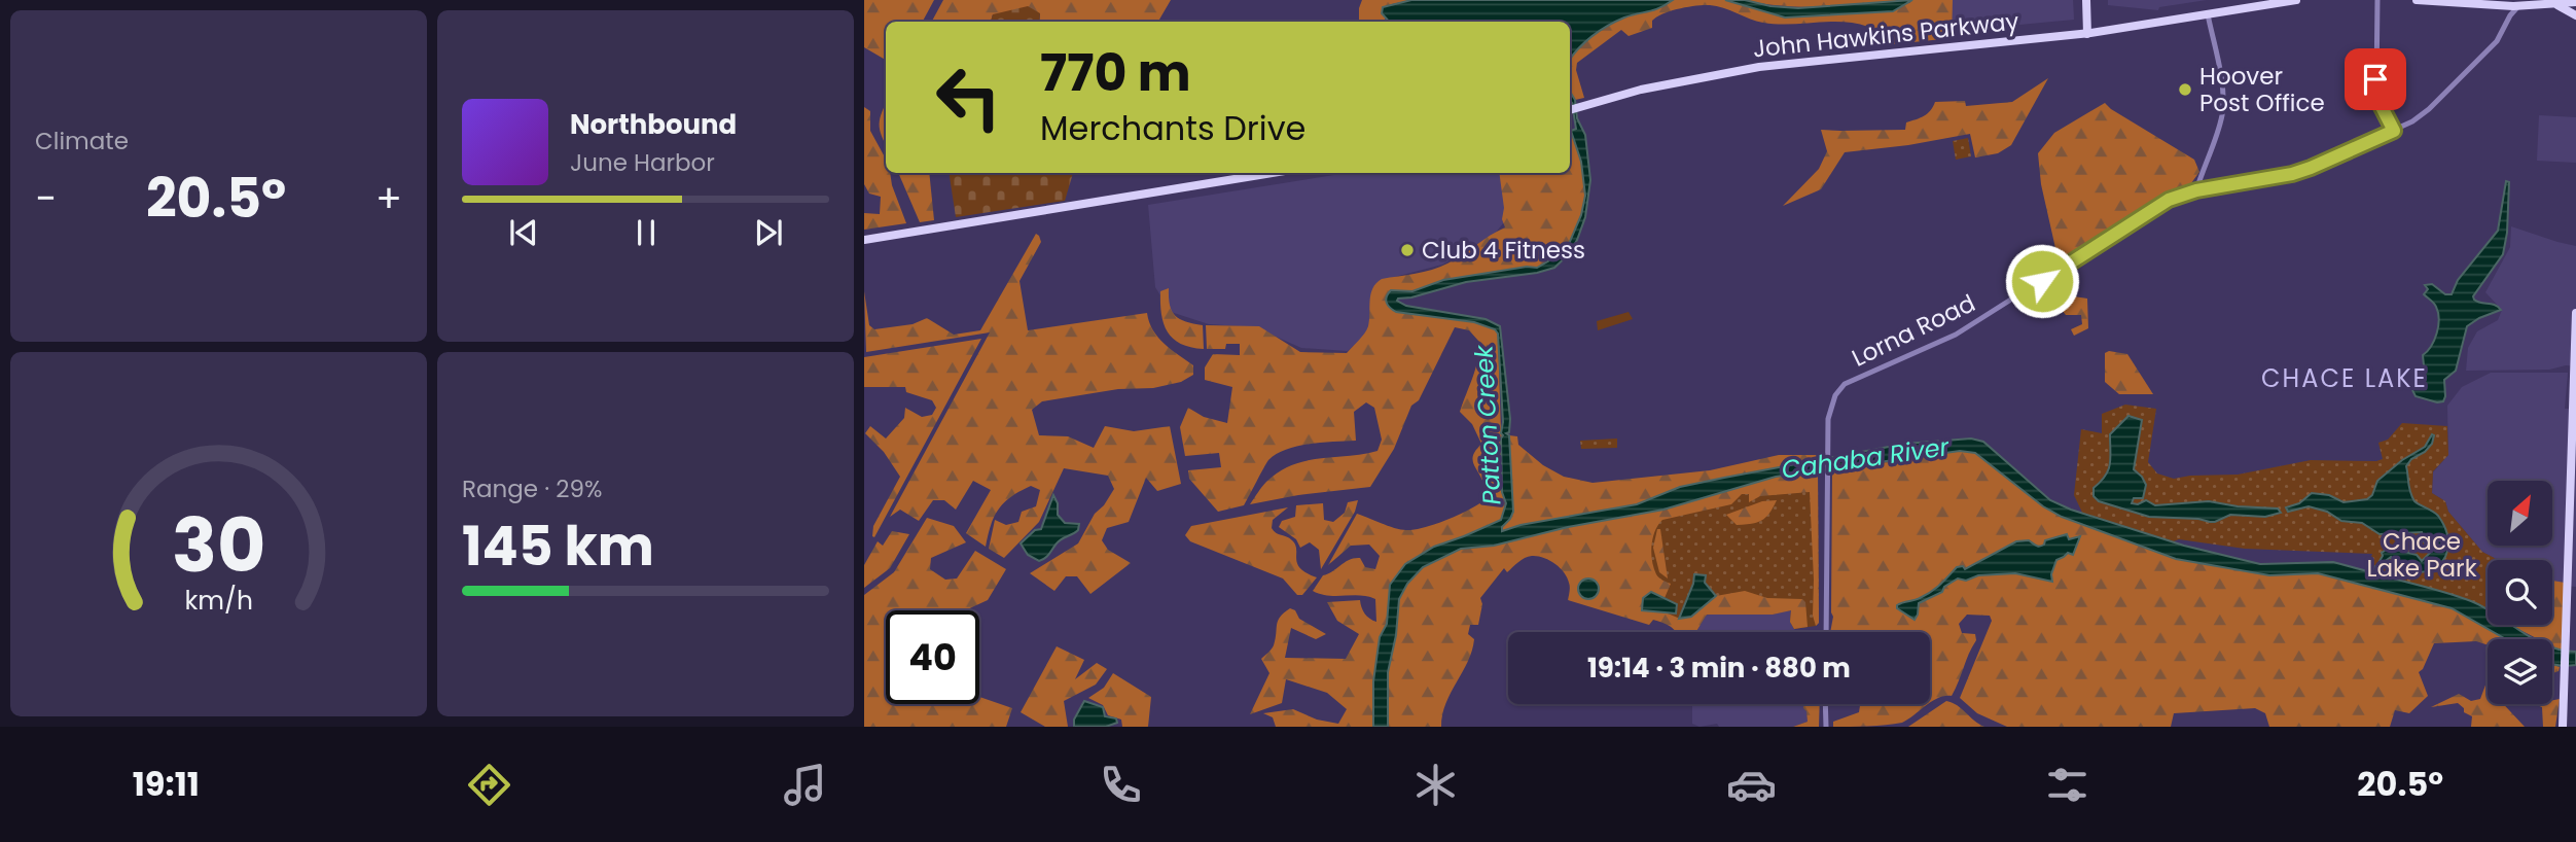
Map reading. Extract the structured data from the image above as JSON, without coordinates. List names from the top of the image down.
{
  "streets": {
    "main road": ["John Hawkins Parkway"],
    "street": ["Lorna Road"]
  },
  "districts": ["CHACE LAKE"],
  "water": ["Patton Creek", "Cahaba River"],
  "parks": ["Chace Lake Park"],
  "places": ["Hoover Post Office", "Club 4 Fitness"],
  "north": "top right",
  "page": {
    "tile": [
      "Climate",
      ["Range · 29%", "145 km"]
    ],
    "turn": ["770 m", "Merchants Drive"],
    "song": ["Northbound", "June Harbor"],
    "heat": ["−", "20.5°", "+"],
    "limit": "40",
    "trip": "19:14 · 3 min · 880 m",
    "tabs": ["19:11", "20.5°"],
    "gauge": ["30", "km/h"]
  }
}
